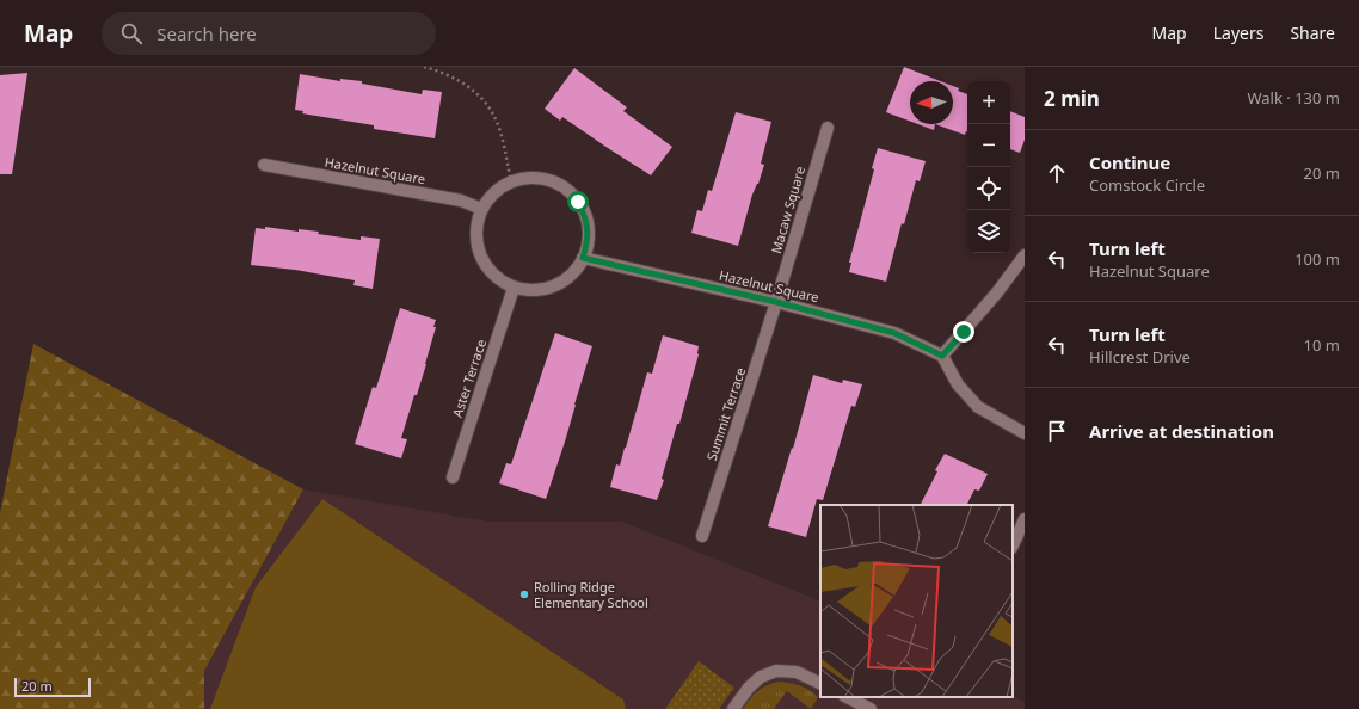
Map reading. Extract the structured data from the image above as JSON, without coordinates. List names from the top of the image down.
{
  "streets": {
    "street": [
      "Hazelnut Square",
      "Macaw Square",
      "Aster Terrace",
      "Summit Terrace"
    ]
  },
  "crossings": [
    ["Hazelnut Square", "Macaw Square"],
    ["Hazelnut Square", "Aster Terrace"],
    ["Hazelnut Square", "Summit Terrace"],
    ["Macaw Square", "Summit Terrace"]
  ],
  "places": ["Rolling Ridge Elementary School"],
  "scale_bar": "20 m",
  "north": "left",
  "page": {
    "header": "Map",
    "search": "Search here",
    "nav": ["Map", "Layers", "Share"],
    "heading": ["2 min", "Walk · 130 m"],
    "map_buttons": ["+", "−"],
    "list": [
      ["Continue", "Comstock Circle", "20 m"],
      ["Turn left", "Hazelnut Square", "100 m"],
      ["Turn left", "Hillcrest Drive", "10 m"],
      "Arrive at destination"
    ],
    "scale": "20 m"
  }
}
